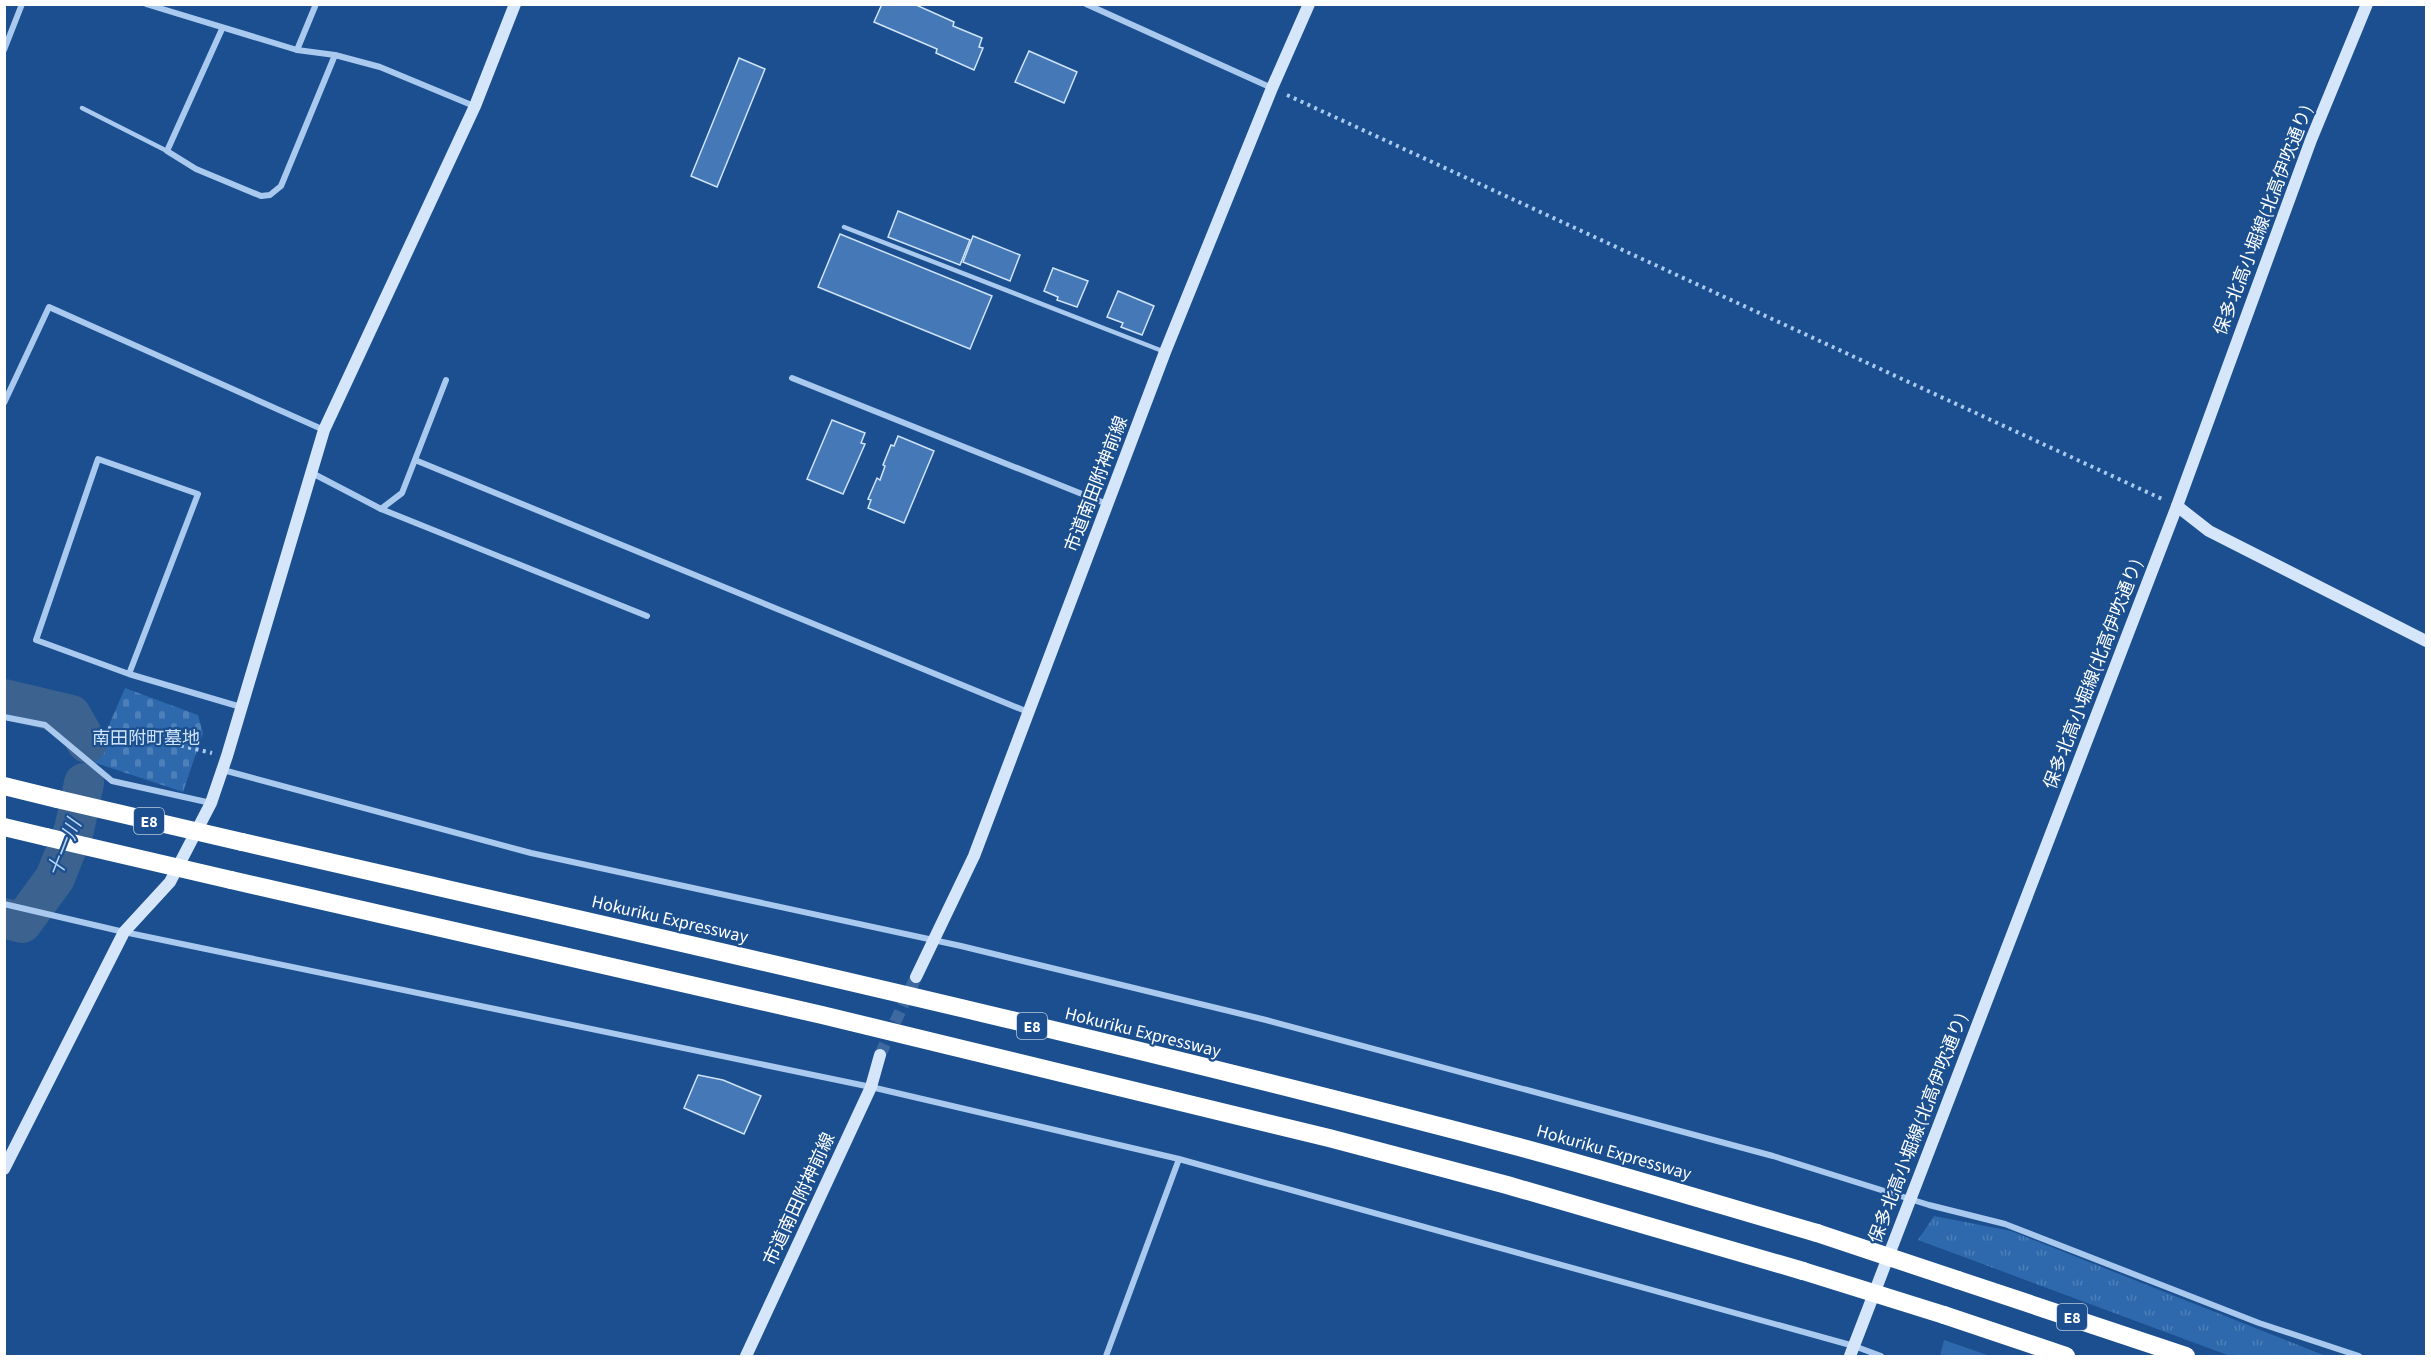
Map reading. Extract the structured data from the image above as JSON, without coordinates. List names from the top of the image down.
{
  "streets": {
    "highway": ["E8", "Hokuriku Expressway"],
    "street": ["保多北高小堀線(北高伊吹通り)", "市道南田附神前線"]
  },
  "water": ["十一川"],
  "parks": ["南田附町墓地"]
}
